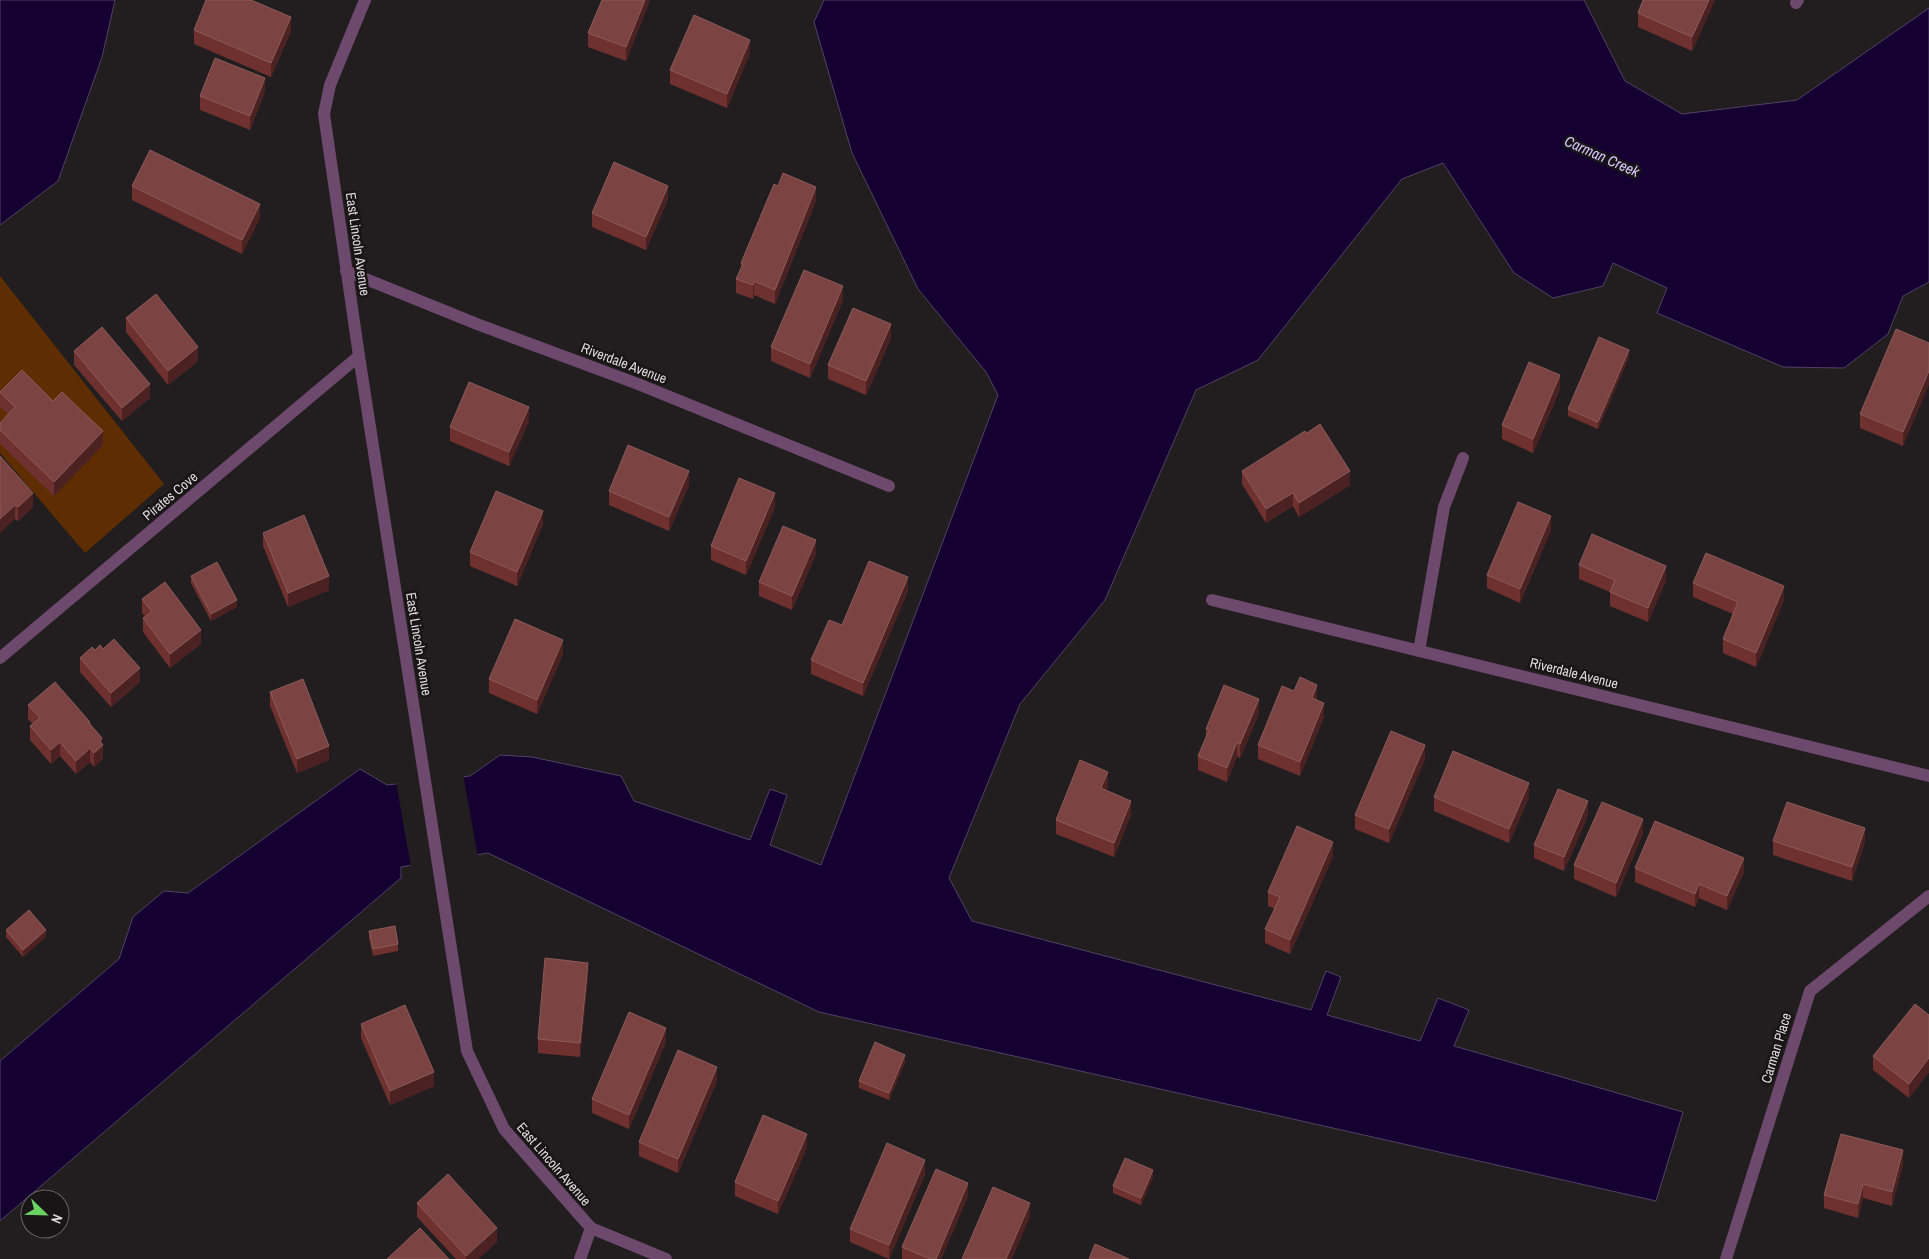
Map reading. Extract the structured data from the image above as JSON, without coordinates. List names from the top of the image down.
{
  "streets": {
    "street": [
      "East Lincoln Avenue",
      "Riverdale Avenue",
      "Pirates Cove",
      "Carman Place"
    ]
  },
  "crossings": [
    ["East Lincoln Avenue", "Riverdale Avenue"],
    ["East Lincoln Avenue", "Pirates Cove"]
  ],
  "water": ["Carman Creek"],
  "north": "bottom right"
}
